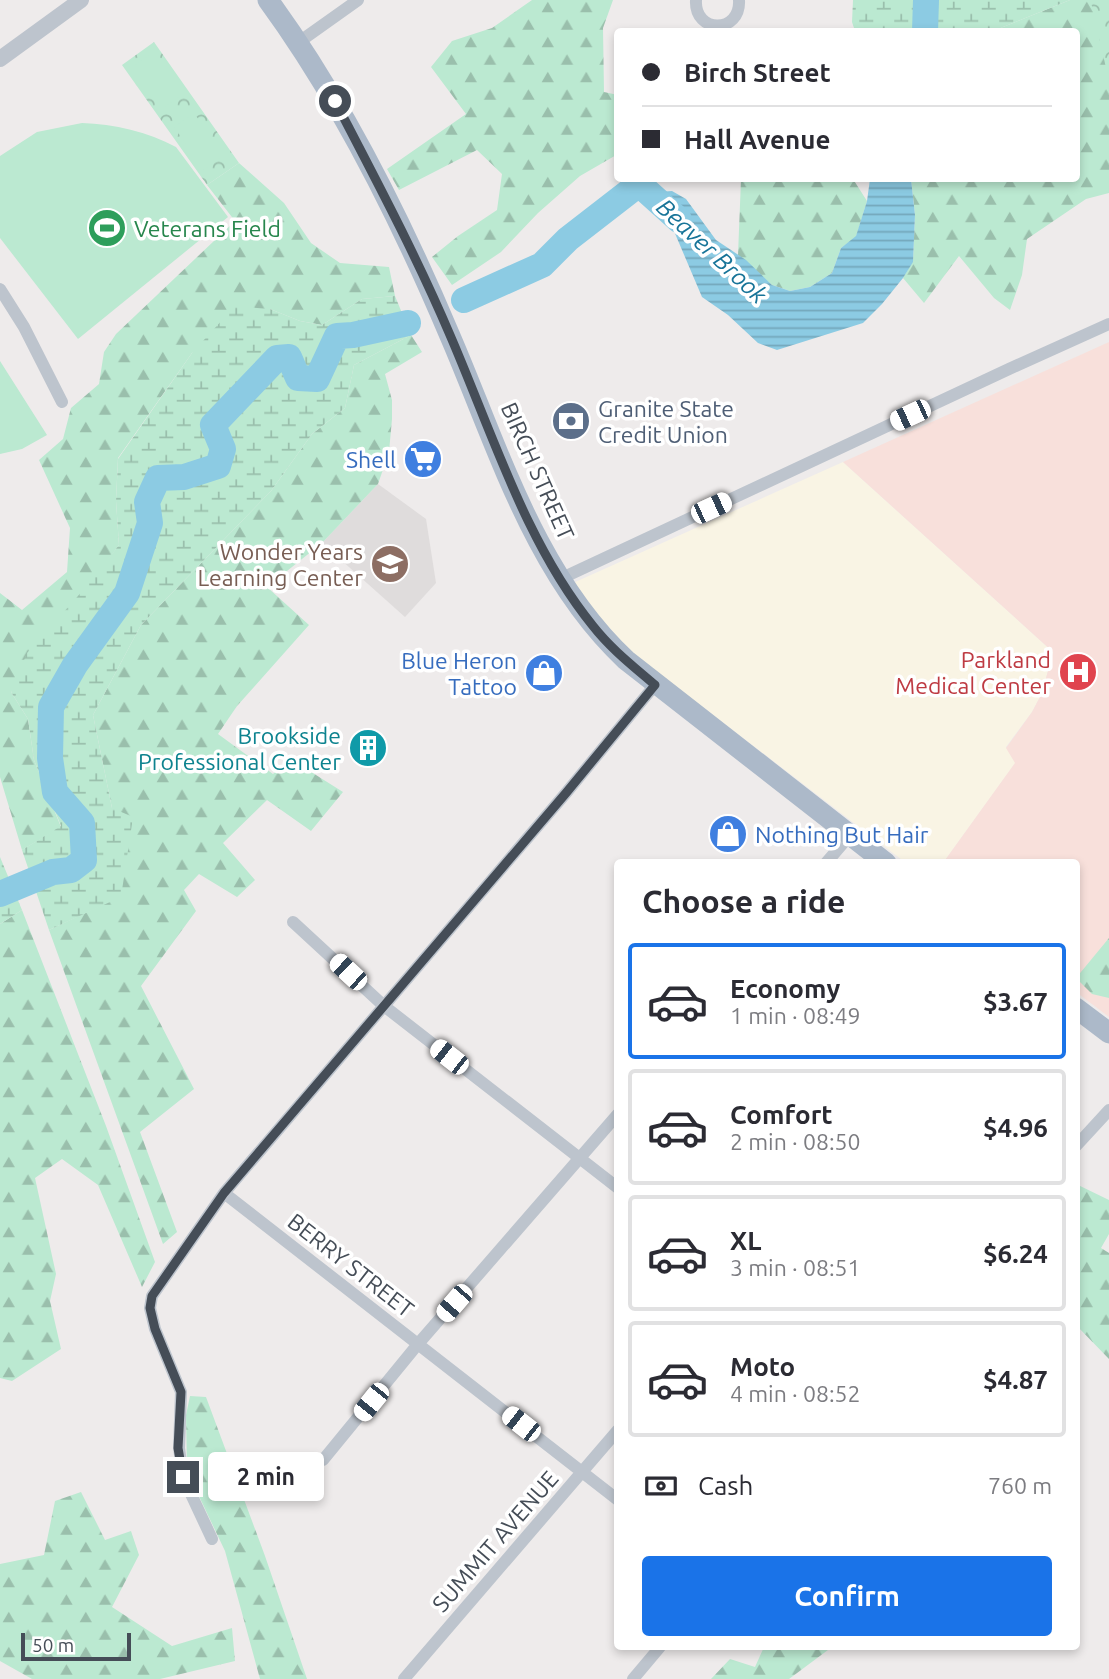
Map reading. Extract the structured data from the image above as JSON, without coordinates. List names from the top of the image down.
{
  "streets": {
    "main road": ["BIRCH STREET"],
    "street": ["BERRY STREET", "SUMMIT AVENUE"]
  },
  "crossings": [
    ["BERRY STREET", "SUMMIT AVENUE"]
  ],
  "water": ["Beaver Brook"],
  "places": {
    "sports": ["Veterans Field"],
    "bank": ["Granite State Credit Union"],
    "supermarket": ["Shell"],
    "school or university": ["Wonder Years Learning Center"],
    "hospital": ["Parkland Medical Center"],
    "shop": ["Blue Heron Tattoo", "Nothing But Hair"],
    "building": ["Brookside Professional Center"]
  },
  "scale_bar": "50 m",
  "page": {
    "banner": ["Birch Street", "Hall Avenue"],
    "heading": "Choose a ride",
    "list": [
      {
        "name": "Economy",
        "note": "1 min · 08:49",
        "value": "$3.67"
      },
      {
        "name": "Comfort",
        "note": "2 min · 08:50",
        "value": "$4.96"
      },
      {
        "name": "XL",
        "note": "3 min · 08:51",
        "value": "$6.24"
      },
      {
        "name": "Moto",
        "note": "4 min · 08:52",
        "value": "$4.87"
      }
    ],
    "pay": ["Cash", "760 m"],
    "bubble": "2 min",
    "buttons": "Confirm",
    "scale": "50 m"
  }
}
